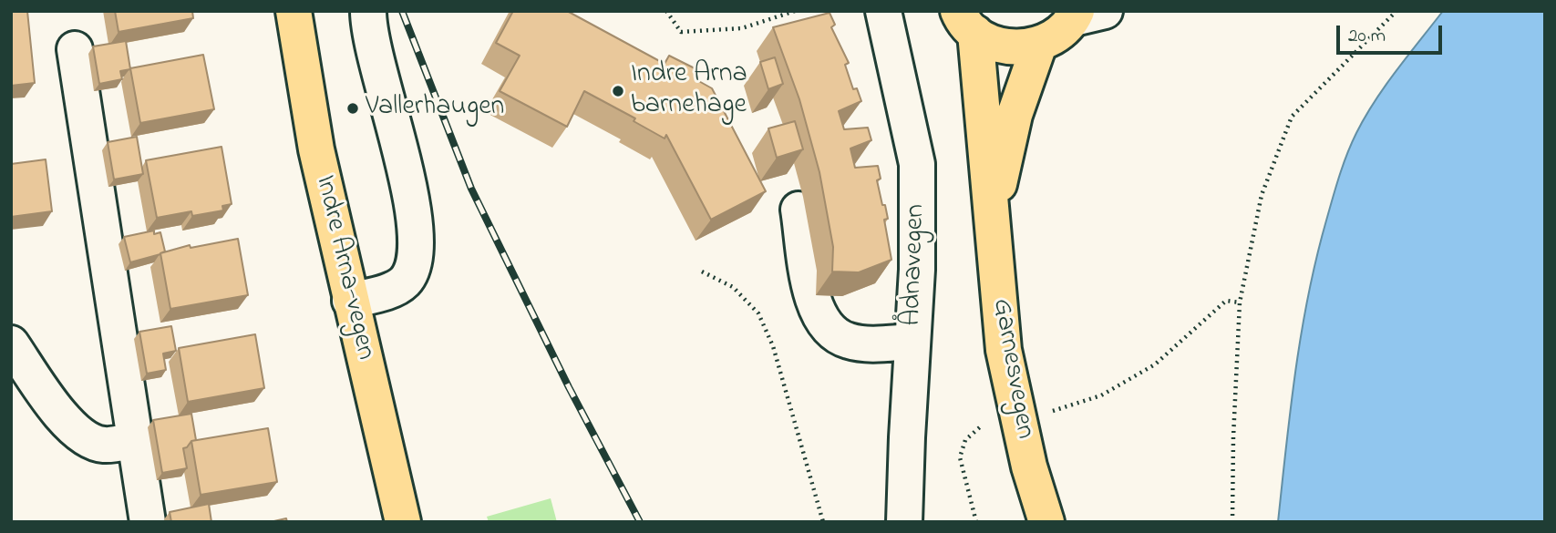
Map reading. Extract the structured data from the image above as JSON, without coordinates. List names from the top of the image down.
{
  "streets": {
    "main road": ["Indre Arna-vegen", "Garnesvegen"],
    "street": ["Ådnavegen"]
  },
  "places": ["Indre Arna barnehage", "Vallerhaugen"],
  "scale_bar": "20 m"
}
